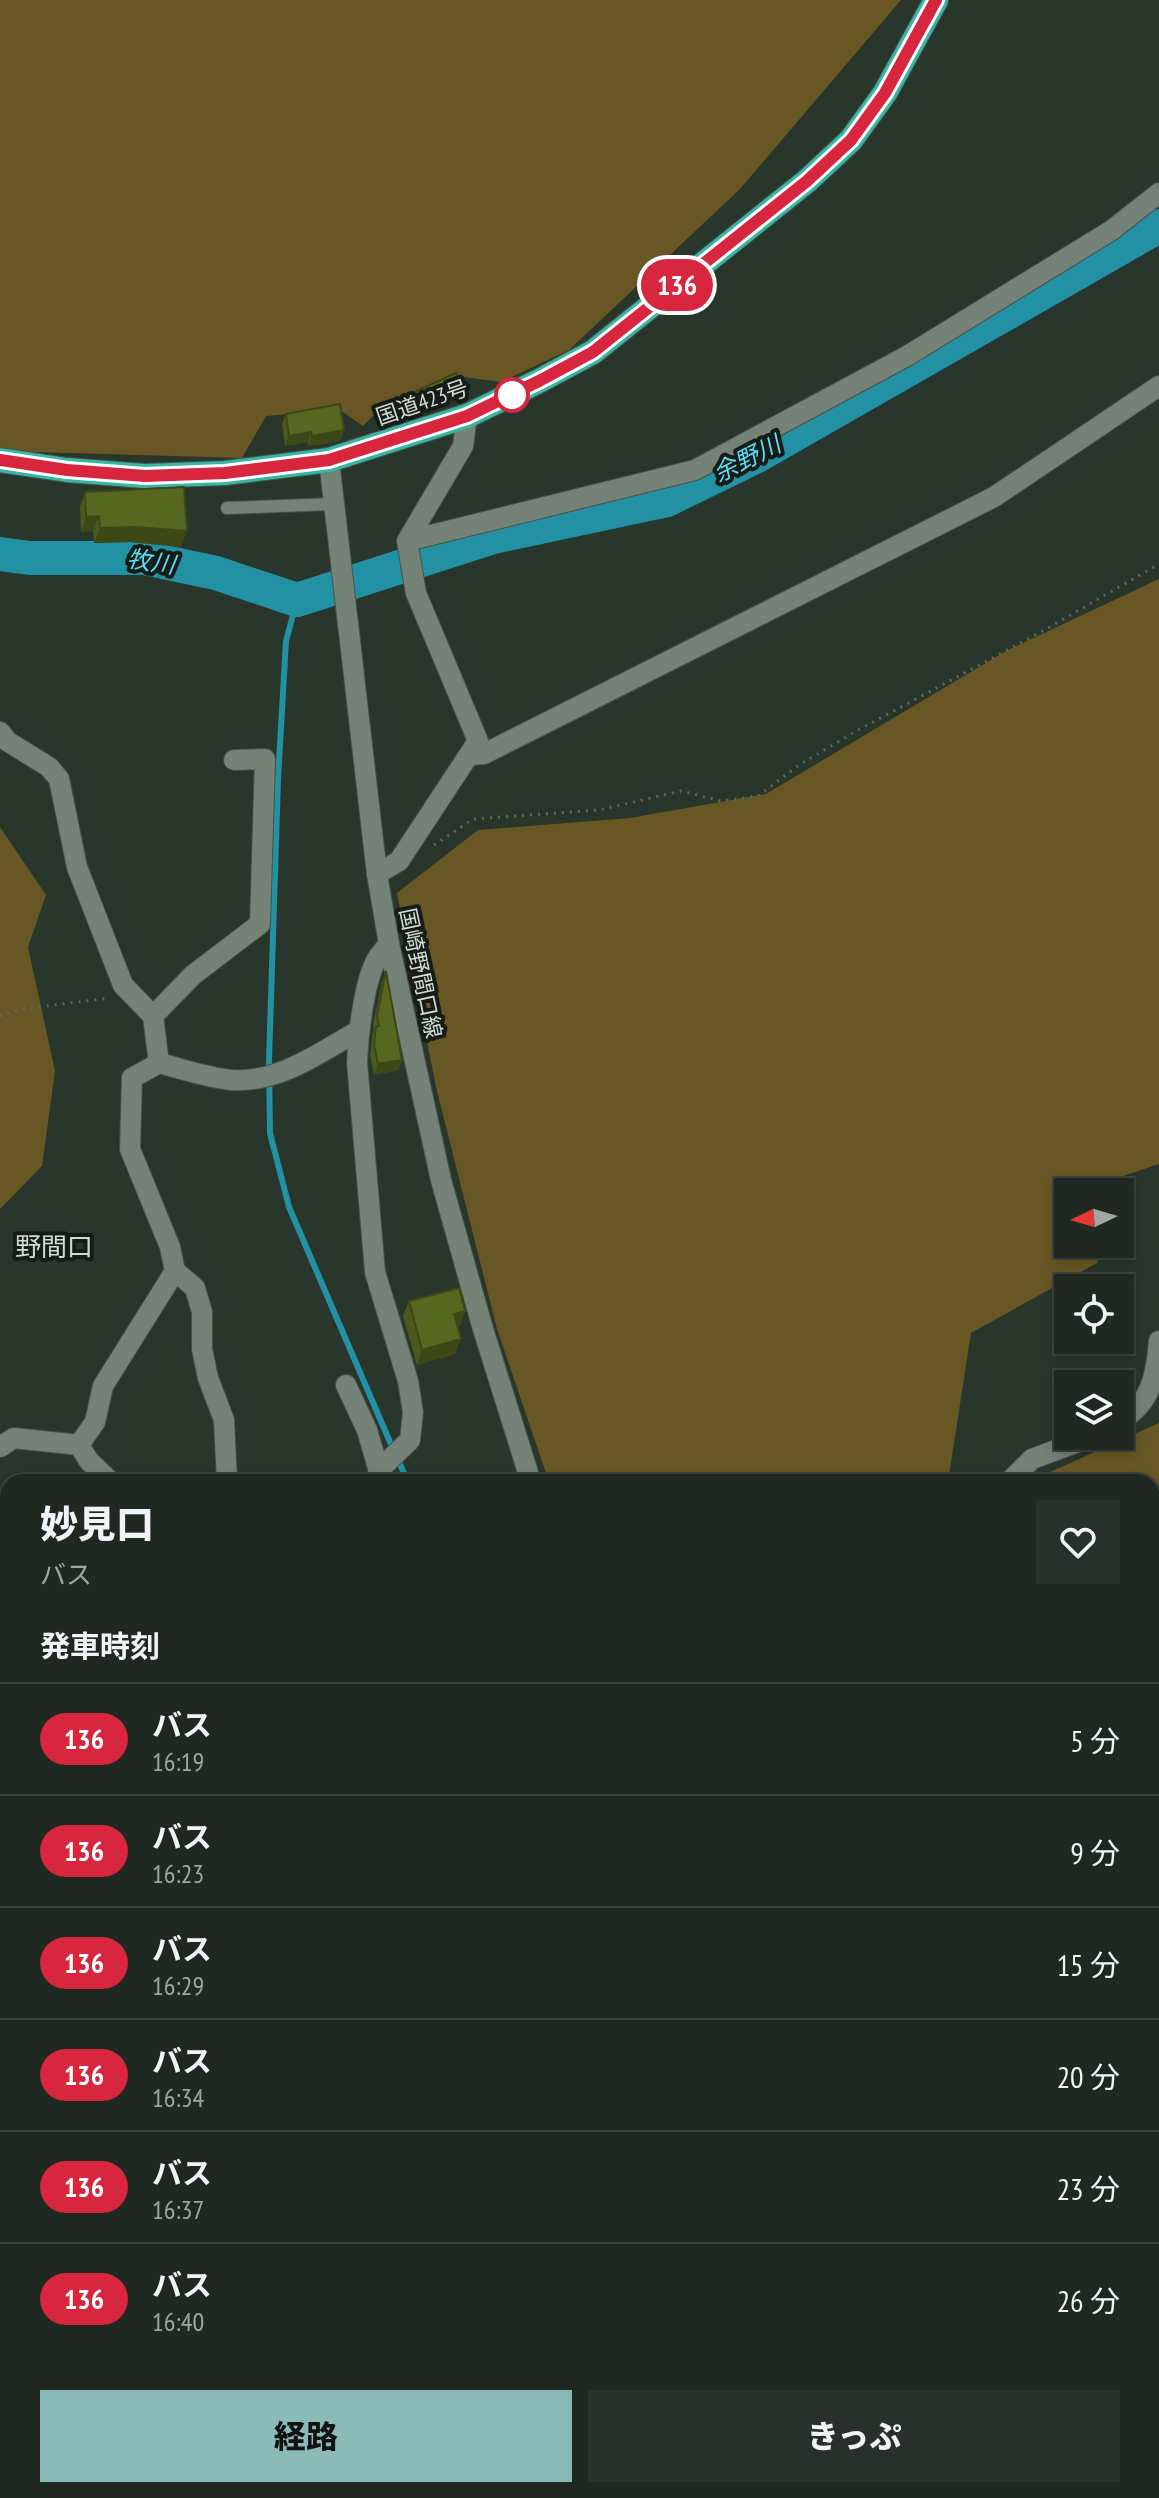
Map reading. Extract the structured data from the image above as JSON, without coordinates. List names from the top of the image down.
{
  "streets": {
    "highway": ["国道423号"],
    "street": ["国崎野間口線"]
  },
  "crossings": [
    ["国道423号", "国崎野間口線"]
  ],
  "districts": ["野間口"],
  "water": ["余野川", "牧川"],
  "lines": ["bus line 136"],
  "north": "left",
  "page": {
    "on_map": "136",
    "heading": [
      ["妙見口", "バス"],
      "発車時刻"
    ],
    "list": [
      {
        "mark": "136",
        "name": "バス",
        "note": "16:19",
        "value": "5 分"
      },
      {
        "mark": "136",
        "name": "バス",
        "note": "16:23",
        "value": "9 分"
      },
      {
        "mark": "136",
        "name": "バス",
        "note": "16:29",
        "value": "15 分"
      },
      {
        "mark": "136",
        "name": "バス",
        "note": "16:34",
        "value": "20 分"
      },
      {
        "mark": "136",
        "name": "バス",
        "note": "16:37",
        "value": "23 分"
      },
      {
        "mark": "136",
        "name": "バス",
        "note": "16:40",
        "value": "26 分"
      }
    ],
    "buttons": ["経路", "きっぷ"]
  }
}
